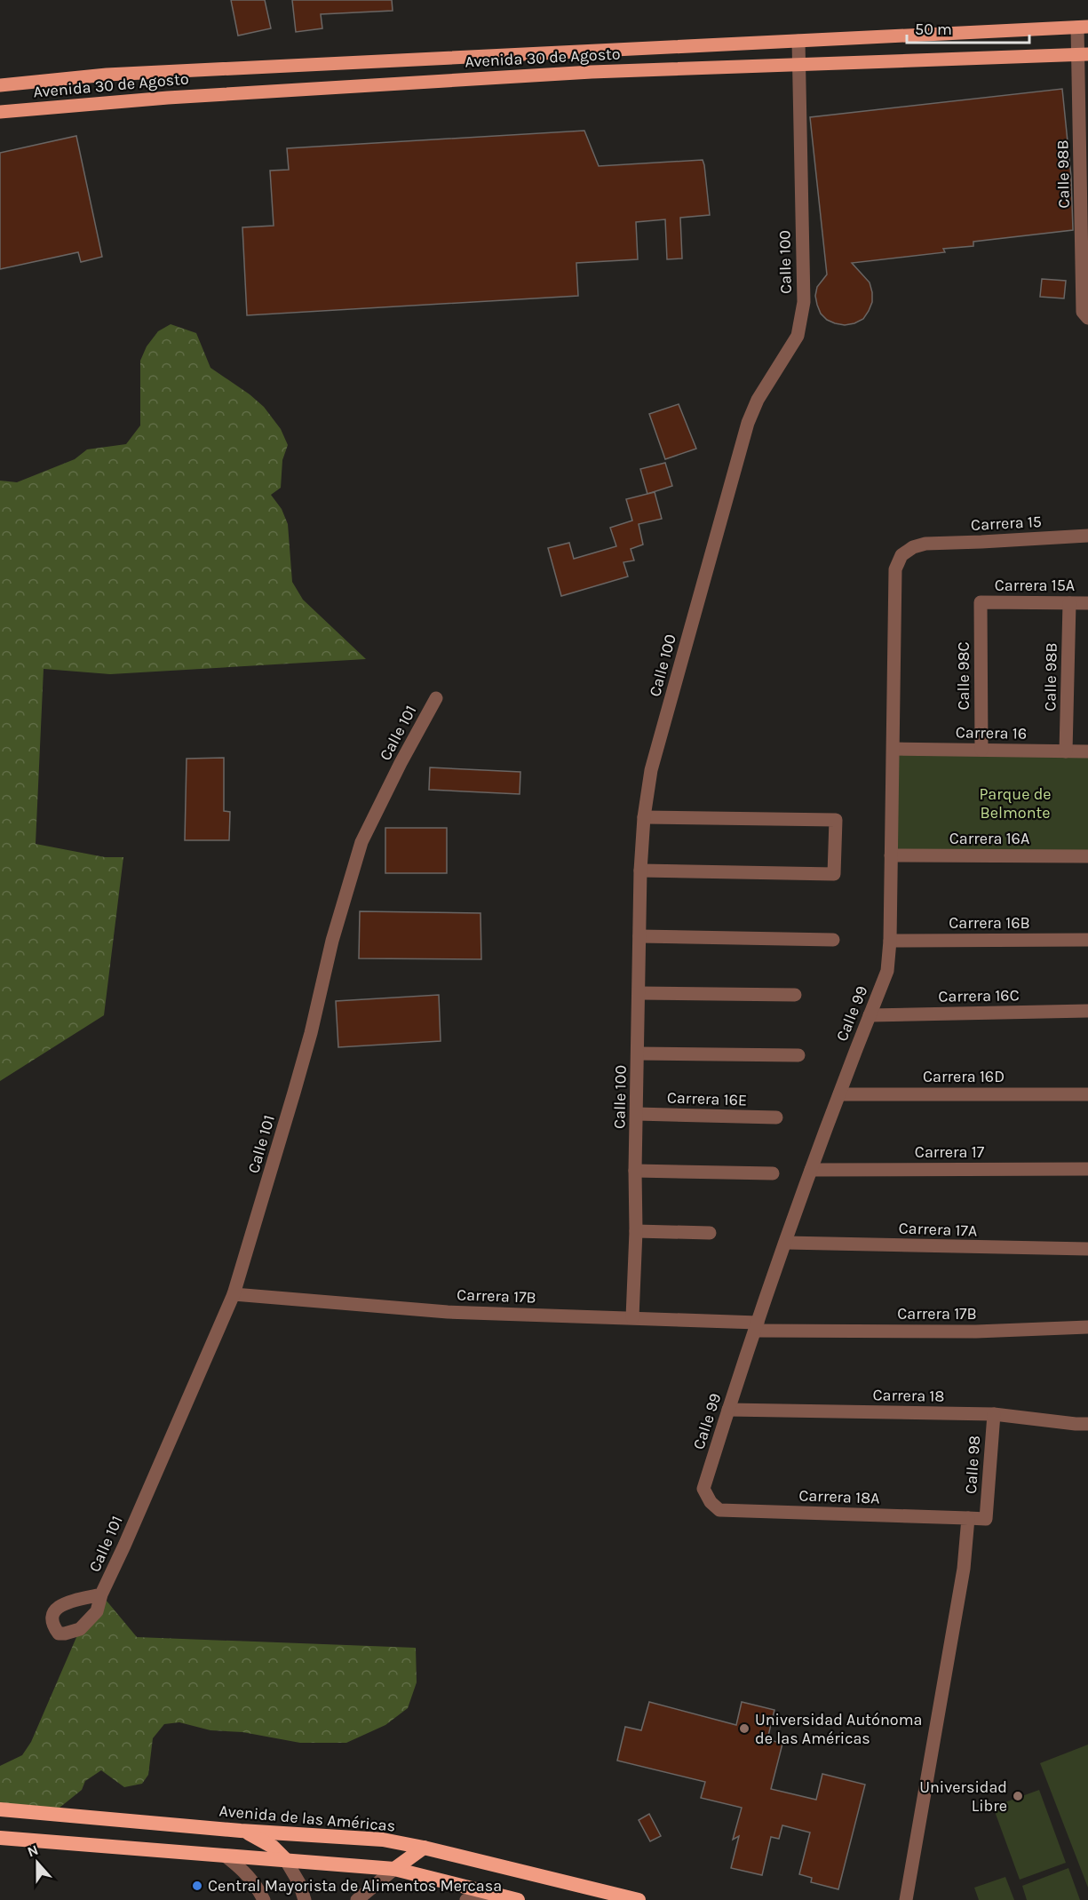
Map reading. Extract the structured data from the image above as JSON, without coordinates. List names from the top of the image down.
{
  "streets": {
    "highway": ["Avenida de las Américas"],
    "main road": ["Avenida 30 de Agosto"],
    "street": [
      "Calle 98B",
      "Calle 100",
      "Carrera 15",
      "Carrera 15A",
      "Calle 98C",
      "Calle 101",
      "Carrera 16",
      "Carrera 16A",
      "Carrera 16B",
      "Carrera 16C",
      "Calle 99",
      "Carrera 16D",
      "Carrera 16E",
      "Carrera 17",
      "Carrera 17A",
      "Carrera 17B",
      "Carrera 18",
      "Calle 98",
      "Carrera 18A"
    ]
  },
  "crossings": [
    ["Avenida 30 de Agosto", "Calle 98B"],
    ["Avenida 30 de Agosto", "Calle 100"],
    ["Calle 98B", "Carrera 15A"],
    ["Calle 98B", "Carrera 16"],
    ["Calle 100", "Carrera 16E"],
    ["Calle 100", "Carrera 17B"],
    ["Carrera 15", "Calle 99"],
    ["Carrera 15A", "Calle 98C"],
    ["Calle 98C", "Carrera 16"],
    ["Calle 101", "Carrera 17B"],
    ["Carrera 16", "Calle 99"],
    ["Carrera 16A", "Calle 99"],
    ["Carrera 16B", "Calle 99"],
    ["Carrera 16C", "Calle 99"],
    ["Calle 99", "Carrera 16D"],
    ["Calle 99", "Carrera 17"],
    ["Calle 99", "Carrera 17A"],
    ["Calle 99", "Carrera 17B"],
    ["Calle 99", "Carrera 18"],
    ["Calle 99", "Carrera 18A"],
    ["Carrera 18", "Calle 98"],
    ["Calle 98", "Carrera 18A"]
  ],
  "parks": ["Parque de Belmonte"],
  "places": ["Universidad Autónoma de las Américas", "Universidad Libre", "Central Mayorista de Alimentos Mercasa"],
  "scale_bar": "50 m",
  "north": "top"
}
